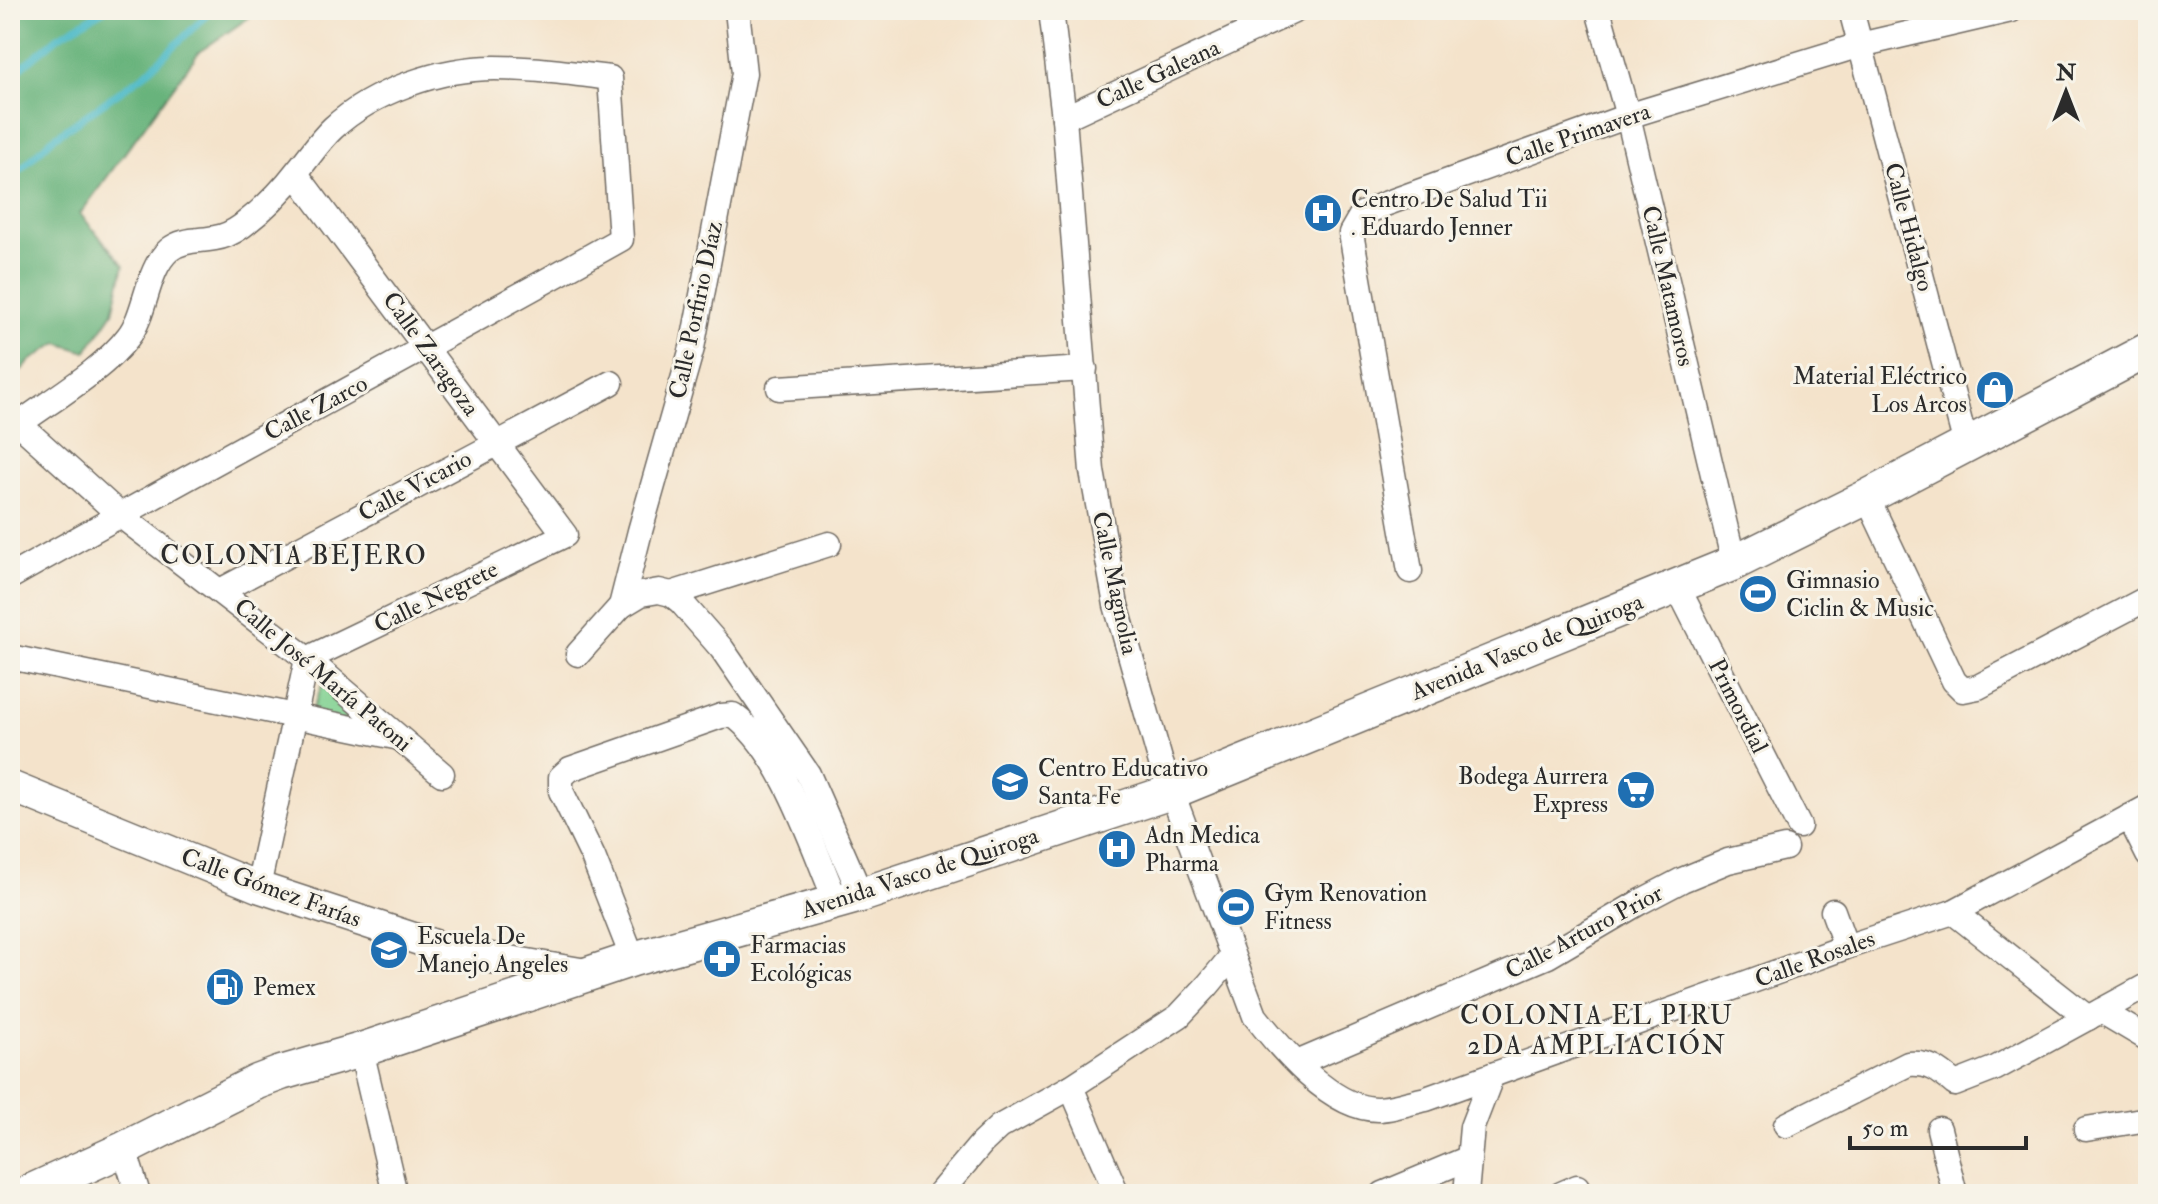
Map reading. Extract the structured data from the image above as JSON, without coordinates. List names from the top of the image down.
{
  "streets": {
    "main road": ["Avenida Vasco de Quiroga"],
    "street": [
      "Calle Galeana",
      "Calle Primavera",
      "Calle Hidalgo",
      "Calle Matamoros",
      "Calle Porfirio Díaz",
      "Calle Zaragoza",
      "Calle Zarco",
      "Calle Vicario",
      "Calle Magnolia",
      "Calle Negrete",
      "Calle José María Patoni",
      "Primordial",
      "Calle Gómez Farías",
      "Calle Arturo Prior",
      "Calle Rosales"
    ]
  },
  "crossings": [
    ["Calle Galeana", "Calle Magnolia"],
    ["Calle Primavera", "Calle Hidalgo"],
    ["Calle Primavera", "Calle Matamoros"],
    ["Calle Hidalgo", "Avenida Vasco de Quiroga"],
    ["Calle Matamoros", "Avenida Vasco de Quiroga"],
    ["Calle Zaragoza", "Calle Zarco"],
    ["Calle Zaragoza", "Calle Vicario"],
    ["Calle Zaragoza", "Calle Negrete"],
    ["Calle Zaragoza", "Calle José María Patoni"],
    ["Calle Zarco", "Calle José María Patoni"],
    ["Calle Vicario", "Calle José María Patoni"],
    ["Calle Magnolia", "Avenida Vasco de Quiroga"],
    ["Calle Magnolia", "Calle Arturo Prior"],
    ["Calle Magnolia", "Calle Rosales"],
    ["Calle Negrete", "Calle José María Patoni"],
    ["Avenida Vasco de Quiroga", "Primordial"],
    ["Avenida Vasco de Quiroga", "Calle Gómez Farías"]
  ],
  "districts": ["COLONIA BEJERO", "COLONIA EL PIRU 2DA AMPLIACIÓN"],
  "places": {
    "hospital": ["Centro De Salud Tii . Eduardo Jenner", "Adn Medica Pharma"],
    "shop": ["Material Eléctrico Los Arcos"],
    "sports": ["Gimnasio Ciclin & Music", "Gym Renovation Fitness"],
    "school or university": ["Centro Educativo Santa Fe", "Escuela De Manejo Angeles"],
    "supermarket": ["Bodega Aurrera Express"],
    "pharmacy": ["Farmacias Ecológicas"],
    "fuel station": ["Pemex"]
  },
  "scale_bar": "50 m",
  "north": "top"
}
